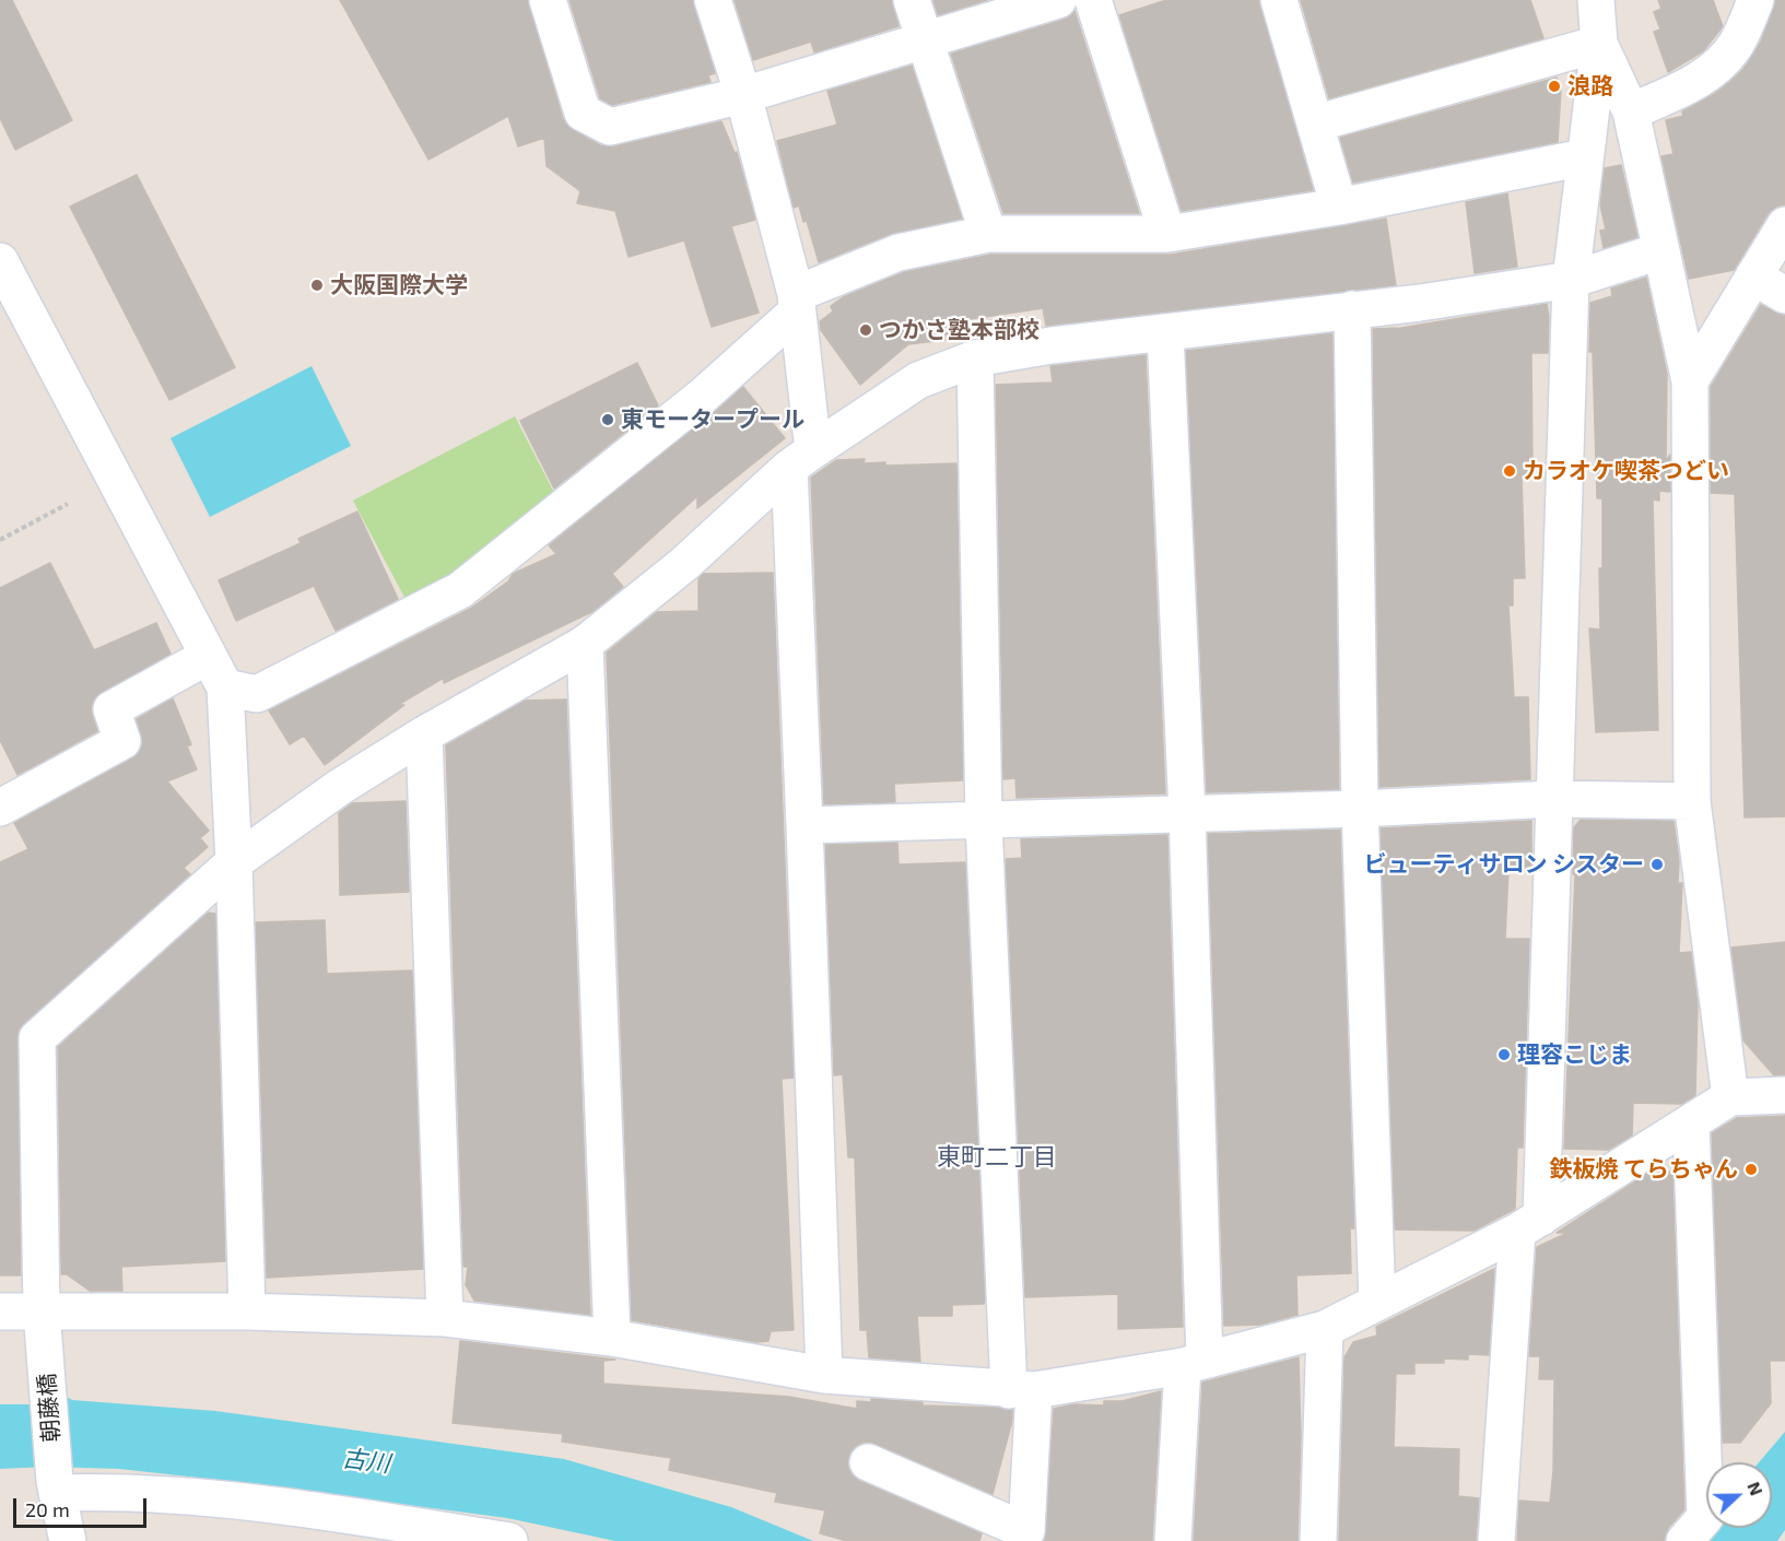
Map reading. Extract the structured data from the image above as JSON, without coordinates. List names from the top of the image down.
{
  "streets": {
    "street": ["朝藤橋"]
  },
  "districts": ["東町二丁目"],
  "water": ["古川"],
  "places": [
    "浪路",
    "大阪国際大学",
    "つかさ塾本部校",
    "東モータープール",
    "カラオケ喫茶つどい",
    "ビューティサロン シスター",
    "理容こじま",
    "鉄板焼 てらちゃん"
  ],
  "scale_bar": "20 m",
  "north": "right"
}
